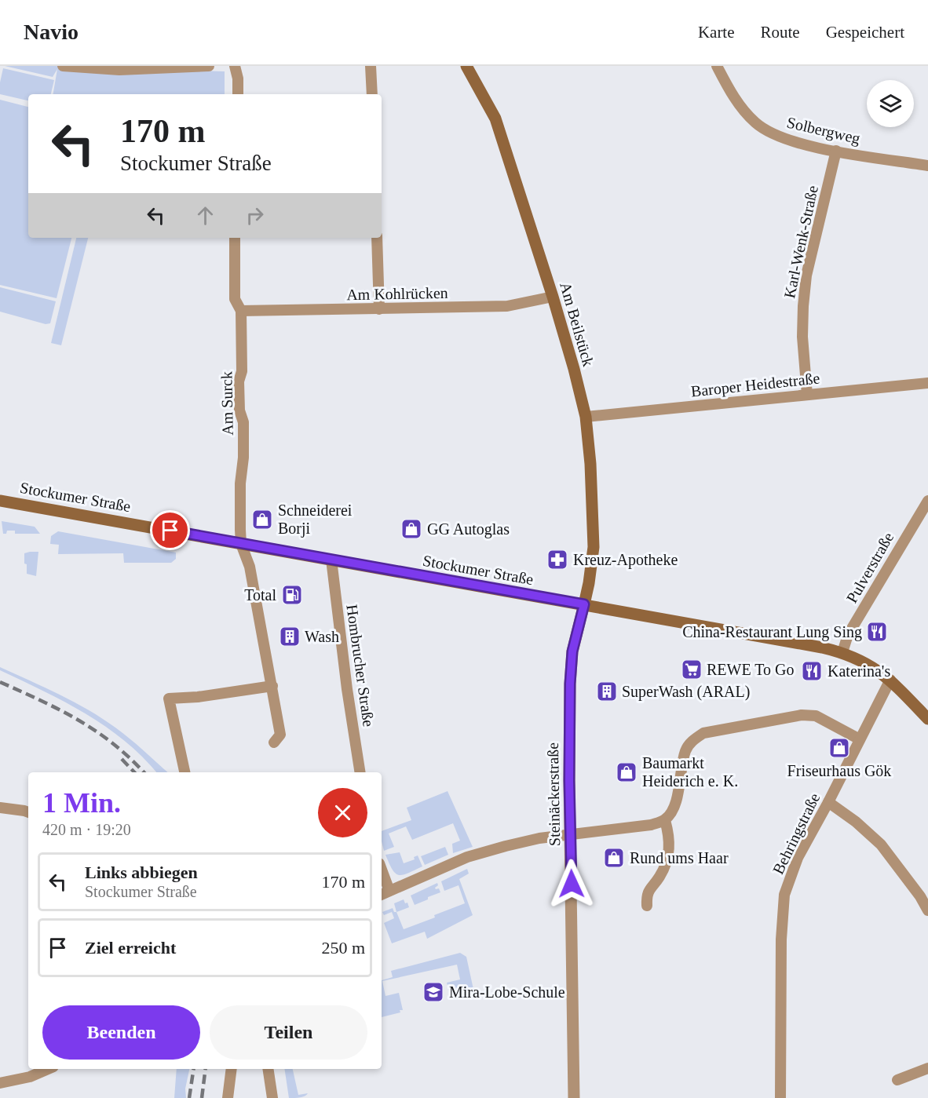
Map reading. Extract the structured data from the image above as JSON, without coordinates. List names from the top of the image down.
{
  "streets": {
    "main road": ["Am Beilstück", "Stockumer Straße"],
    "street": [
      "Solbergweg",
      "Karl-Wenk-Straße",
      "Am Kohlrücken",
      "Baroper Heidestraße",
      "Am Surck",
      "Pulverstraße",
      "Hombrucher Straße",
      "Steinäckerstraße",
      "Behringstraße"
    ]
  },
  "crossings": [
    ["Solbergweg", "Karl-Wenk-Straße"],
    ["Karl-Wenk-Straße", "Baroper Heidestraße"],
    ["Am Kohlrücken", "Am Beilstück"],
    ["Am Kohlrücken", "Am Surck"],
    ["Am Beilstück", "Baroper Heidestraße"],
    ["Am Beilstück", "Stockumer Straße"],
    ["Am Beilstück", "Steinäckerstraße"],
    ["Am Surck", "Stockumer Straße"],
    ["Stockumer Straße", "Pulverstraße"],
    ["Stockumer Straße", "Hombrucher Straße"],
    ["Stockumer Straße", "Steinäckerstraße"],
    ["Stockumer Straße", "Behringstraße"]
  ],
  "places": {
    "shop": [
      "Schneiderei Borji",
      "GG Autoglas",
      "Friseurhaus Gök",
      "Baumarkt Heiderich e. K.",
      "Rund ums Haar"
    ],
    "pharmacy": ["Kreuz-Apotheke"],
    "fuel station": ["Total"],
    "restaurant": ["China-Restaurant Lung Sing", "Katerina's"],
    "building": ["Wash", "SuperWash (ARAL)"],
    "supermarket": ["REWE To Go"],
    "school or university": ["Mira-Lobe-Schule"]
  },
  "page": {
    "header": "Navio",
    "nav": ["Karte", "Route", "Gespeichert"],
    "turn": ["170 m", "Stockumer Straße"],
    "heading": ["1 Min.", "420 m · 19:20"],
    "list": [
      {
        "name": "Links abbiegen",
        "note": "Stockumer Straße",
        "value": "170 m"
      },
      {
        "name": "Ziel erreicht",
        "value": "250 m"
      }
    ],
    "buttons": ["Beenden", "Teilen"]
  }
}
